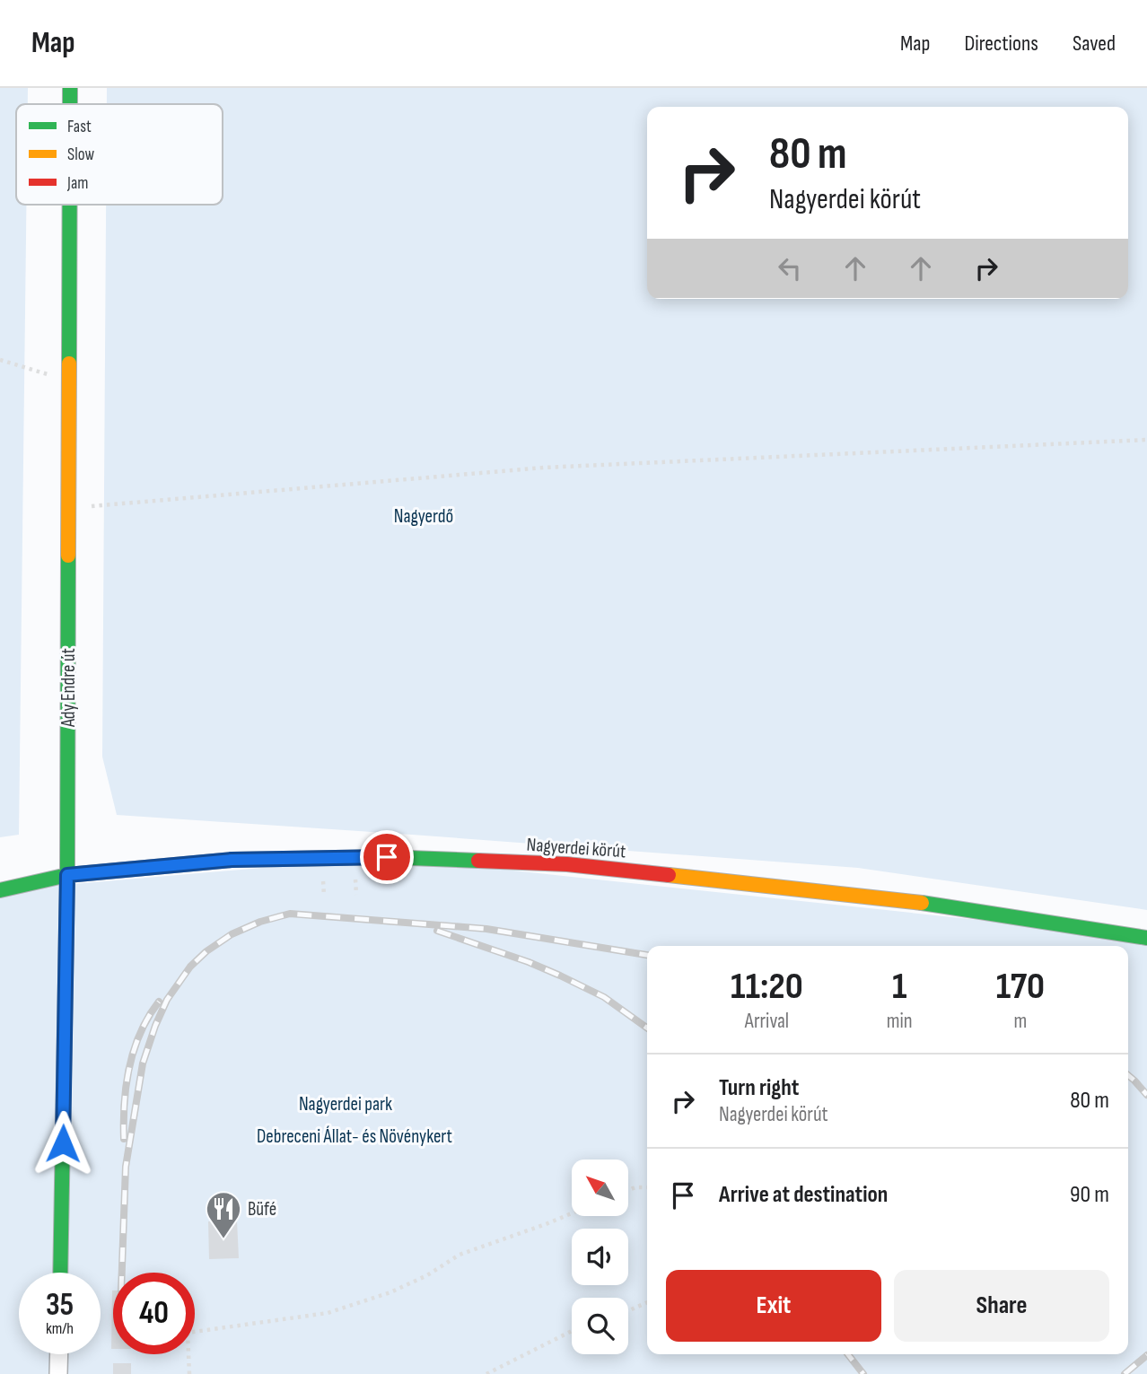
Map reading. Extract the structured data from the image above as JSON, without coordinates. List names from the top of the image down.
{
  "streets": {
    "street": ["Ady Endre út", "Nagyerdei körút"]
  },
  "crossings": [
    ["Ady Endre út", "Nagyerdei körút"]
  ],
  "parks": ["Nagyerdő", "Nagyerdei park", "Debreceni Állat- és Növénykert"],
  "places": {
    "restaurant": ["Büfé"]
  },
  "legend": ["Fast", "Slow", "Jam"],
  "north": "top left",
  "page": {
    "header": "Map",
    "nav": ["Map", "Directions", "Saved"],
    "turn": ["80 m", "Nagyerdei körút"],
    "eta": [
      "11:20",
      "Arrival",
      "1",
      "min",
      "170",
      "m"
    ],
    "list": [
      {
        "name": "Turn right",
        "note": "Nagyerdei körút",
        "value": "80 m"
      },
      {
        "name": "Arrive at destination",
        "value": "90 m"
      }
    ],
    "buttons": ["Exit", "Share"],
    "speed": "35 km/h",
    "limit": "40"
  }
}
